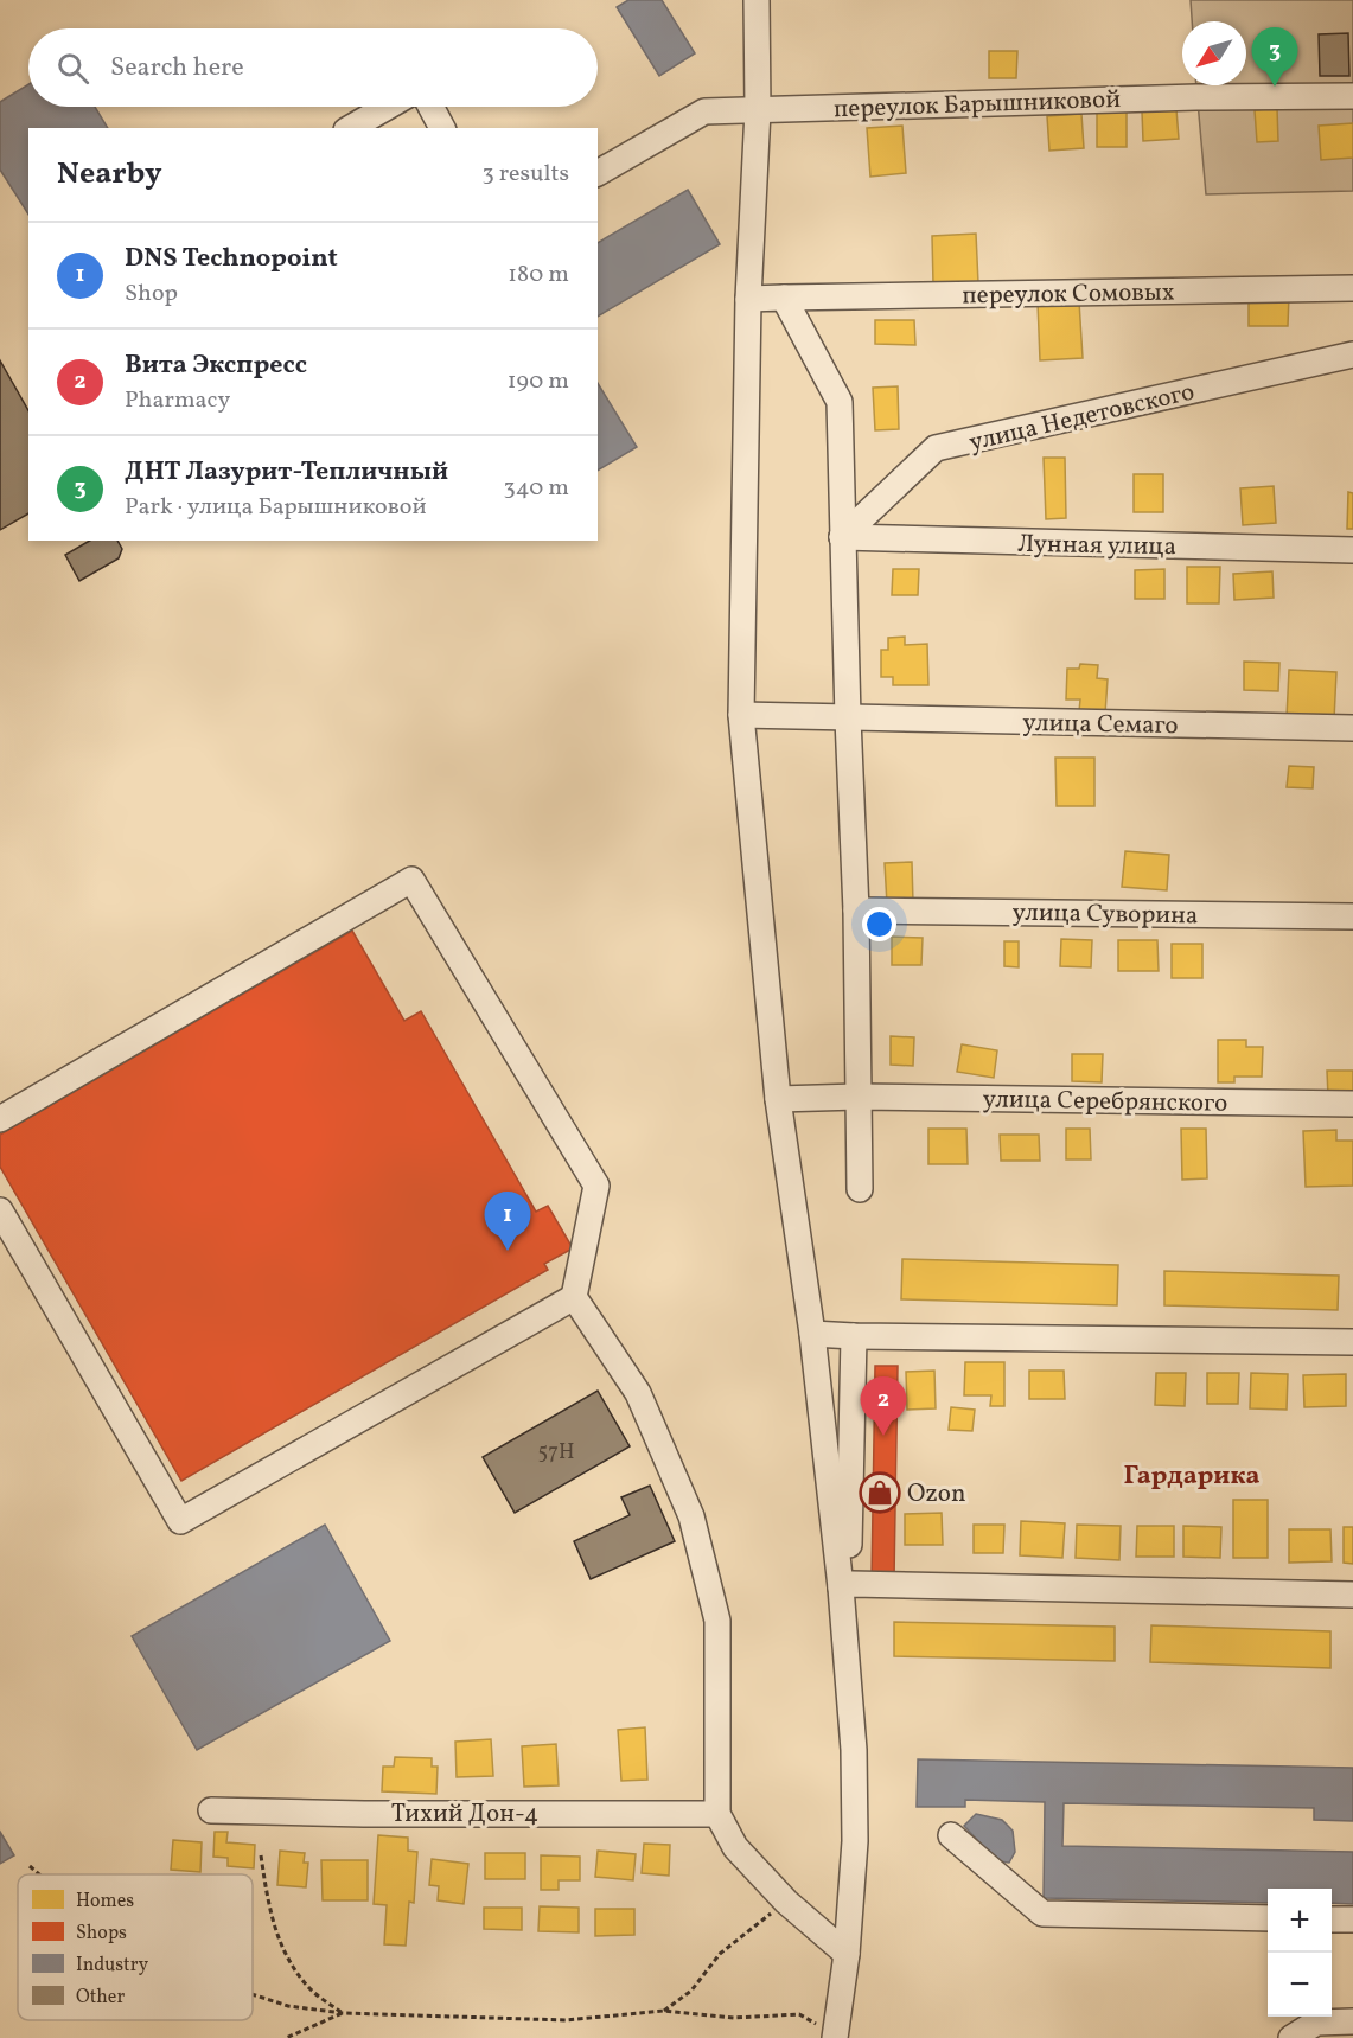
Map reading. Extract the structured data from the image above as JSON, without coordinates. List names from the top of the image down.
{
  "streets": {
    "street": [
      "переулок Барышниковой",
      "переулок Сомовых",
      "улица Недетовского",
      "Лунная улица",
      "улица Семаго",
      "улица Суворина",
      "улица Серебрянского",
      "Тихий Дон-4"
    ]
  },
  "crossings": [
    ["улица Недетовского", "Лунная улица"]
  ],
  "districts": ["Гардарика"],
  "places": {
    "shop": ["Ozon"]
  },
  "house_numbers": ["57Н"],
  "legend": [
    "Homes",
    "Shops",
    "Industry",
    "Other"
  ],
  "north": "bottom left",
  "page": {
    "pins": ["3", "1", "2"],
    "search": "Search here",
    "heading": ["Nearby", "3 results"],
    "list": [
      {
        "mark": "1",
        "name": "DNS Technopoint",
        "note": "Shop",
        "value": "180 m"
      },
      {
        "mark": "2",
        "name": "Вита Экспресс",
        "note": "Pharmacy",
        "value": "190 m"
      },
      {
        "mark": "3",
        "name": "ДНТ Лазурит-Тепличный",
        "note": "Park · улица Барышниковой",
        "value": "340 m"
      }
    ],
    "map_buttons": ["+", "−"]
  }
}
